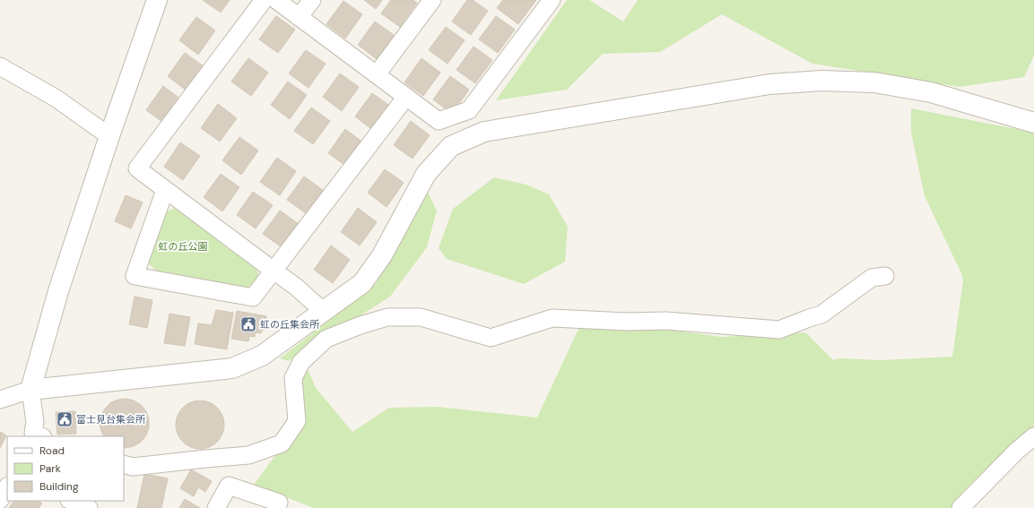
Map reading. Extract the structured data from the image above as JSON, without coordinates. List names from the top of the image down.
{
  "parks": ["虹の丘公園"],
  "places": {
    "public building": ["虹の丘集会所", "富士見台集会所"]
  },
  "legend": ["Road", "Park", "Building"]
}
